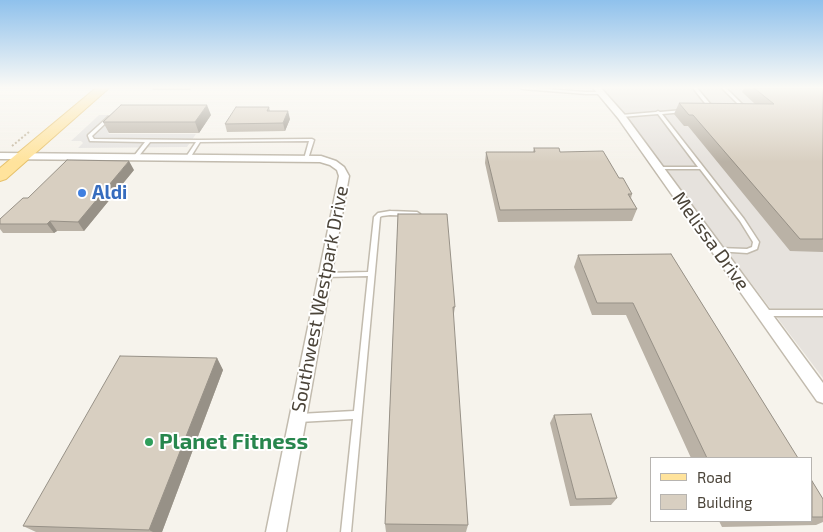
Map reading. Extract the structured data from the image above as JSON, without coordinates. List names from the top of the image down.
{
  "streets": {
    "street": ["Melissa Drive", "Southwest Westpark Drive"]
  },
  "places": ["Aldi", "Planet Fitness"],
  "legend": ["Road", "Building"]
}
